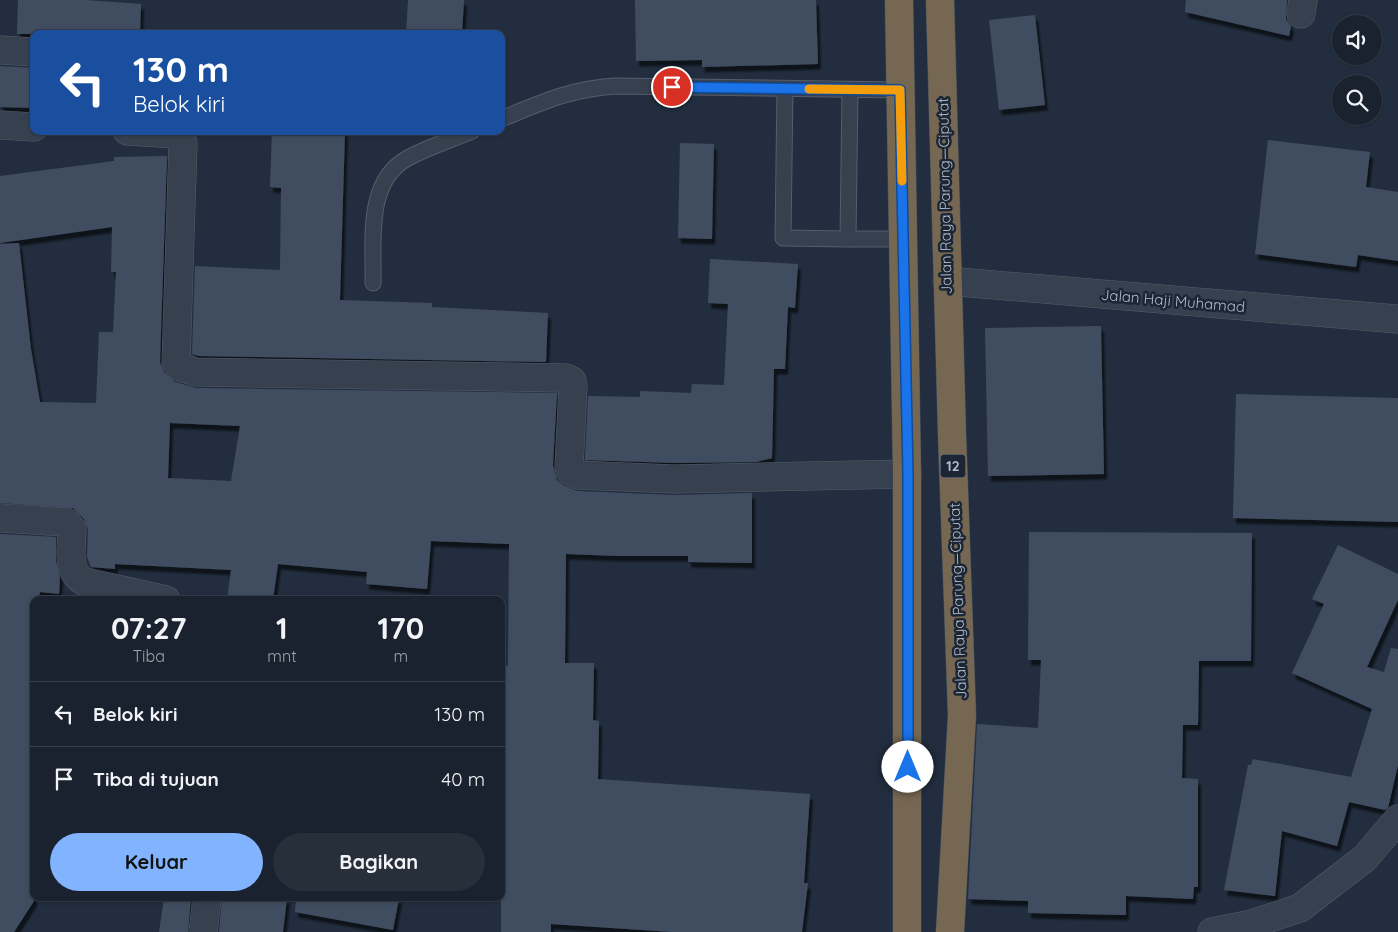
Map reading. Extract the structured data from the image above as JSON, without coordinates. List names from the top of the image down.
{
  "streets": {
    "highway": ["Jalan Raya Parung—Ciputat", "12"],
    "street": ["Jalan Haji Muhamad"]
  },
  "crossings": [
    ["Jalan Raya Parung—Ciputat", "Jalan Haji Muhamad"]
  ],
  "page": {
    "turn": ["130 m", "Belok kiri"],
    "eta": [
      "07:27",
      "Tiba",
      "1",
      "mnt",
      "170",
      "m"
    ],
    "list": [
      {
        "name": "Belok kiri",
        "value": "130 m"
      },
      {
        "name": "Tiba di tujuan",
        "value": "40 m"
      }
    ],
    "buttons": ["Keluar", "Bagikan"]
  }
}
